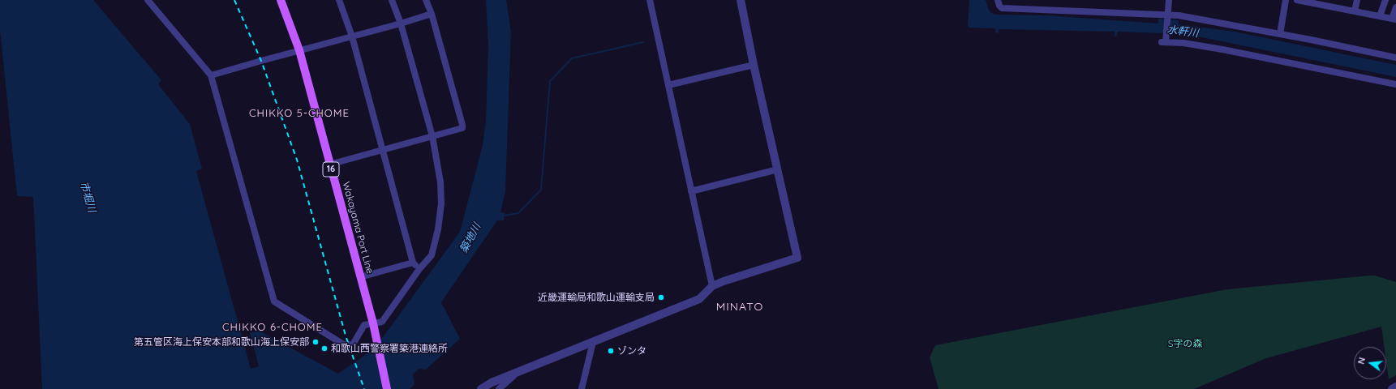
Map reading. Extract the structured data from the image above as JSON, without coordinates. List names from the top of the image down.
{
  "streets": {
    "main road": ["16", "Wakayama Port Line"]
  },
  "districts": ["CHIKKO 5-CHOME", "MINATO", "CHIKKO 6-CHOME"],
  "water": ["水軒川", "市堀川", "築地川"],
  "parks": ["S字の森"],
  "places": [
    "近畿運輸局和歌山運輸支局",
    "第五管区海上保安本部和歌山海上保安部",
    "和歌山西警察署築港連絡所",
    "ゾンタ"
  ],
  "north": "left"
}
